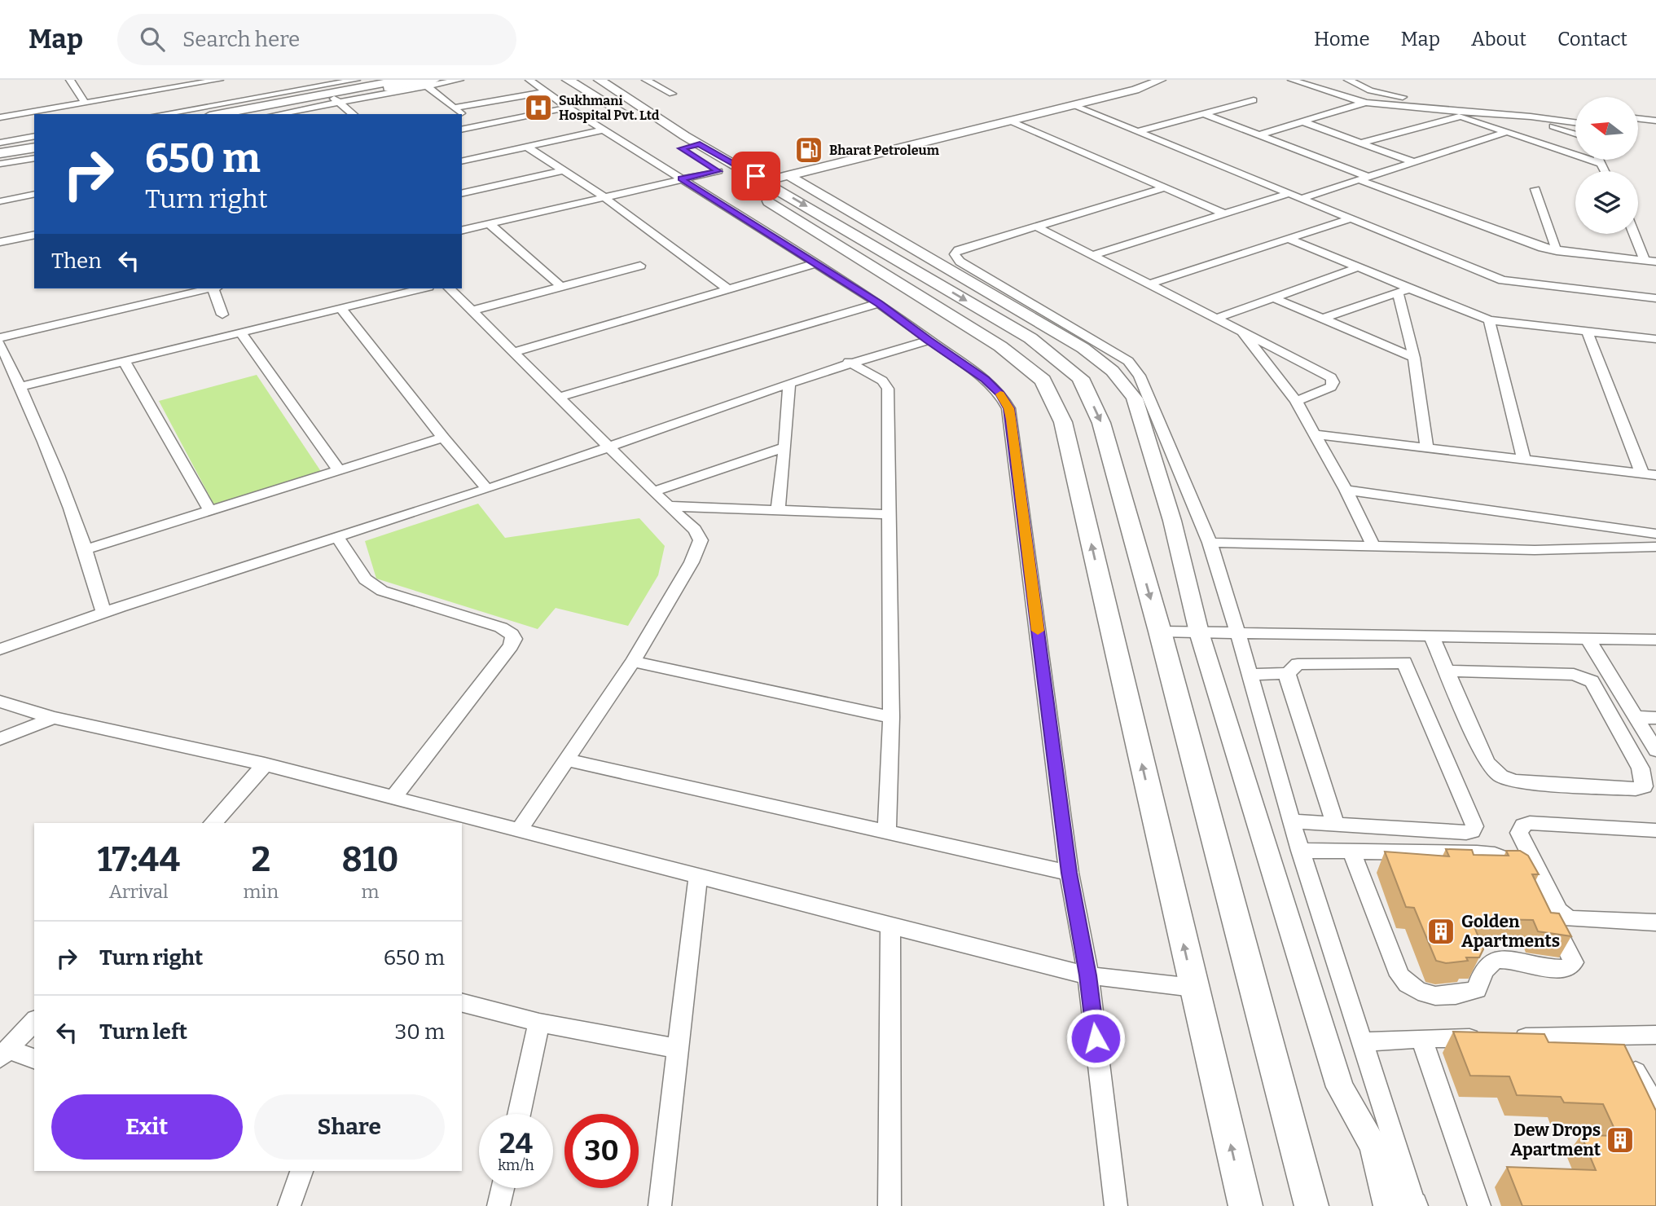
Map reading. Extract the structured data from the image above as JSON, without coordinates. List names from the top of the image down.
{
  "places": {
    "hospital": ["Sukhmani Hospital Pvt. Ltd"],
    "fuel station": ["Bharat Petroleum"],
    "building": ["Golden Apartments", "Dew Drops Apartment"]
  },
  "north": "left",
  "page": {
    "header": "Map",
    "search": "Search here",
    "nav": [
      "Home",
      "Map",
      "About",
      "Contact"
    ],
    "turn": ["650 m", "Turn right"],
    "then": "Then",
    "eta": [
      "17:44",
      "Arrival",
      "2",
      "min",
      "810",
      "m"
    ],
    "list": [
      {
        "name": "Turn right",
        "value": "650 m"
      },
      {
        "name": "Turn left",
        "value": "30 m"
      }
    ],
    "buttons": ["Exit", "Share"],
    "speed": "24 km/h",
    "limit": "30"
  }
}
